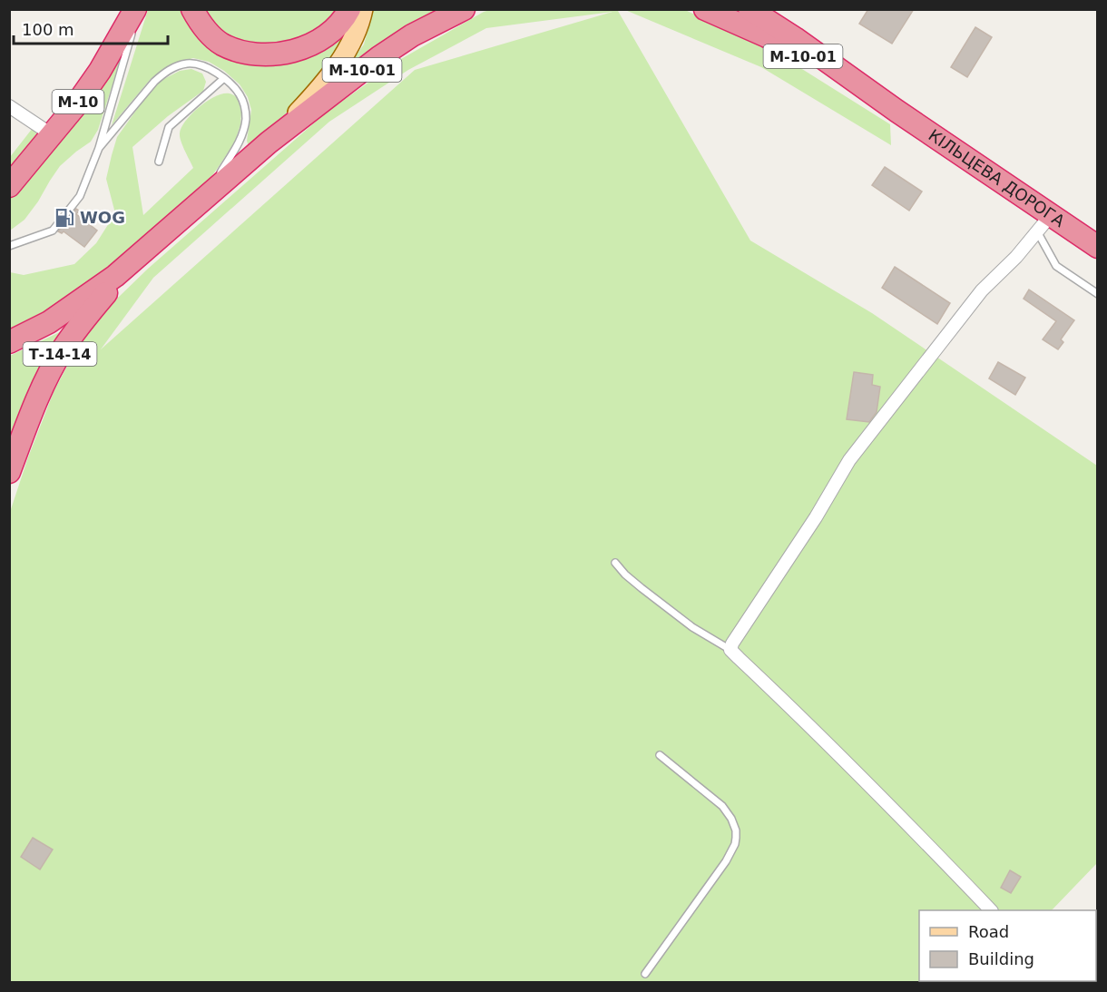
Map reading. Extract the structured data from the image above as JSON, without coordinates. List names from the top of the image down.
{
  "streets": {
    "highway": [
      "М-10-01",
      "М-10",
      "КІЛЬЦЕВА ДОРОГА",
      "Т-14-14"
    ]
  },
  "crossings": [
    ["М-10-01", "КІЛЬЦЕВА ДОРОГА"]
  ],
  "places": {
    "fuel station": ["WOG"]
  },
  "legend": ["Road", "Building"],
  "scale_bar": "100 m"
}
